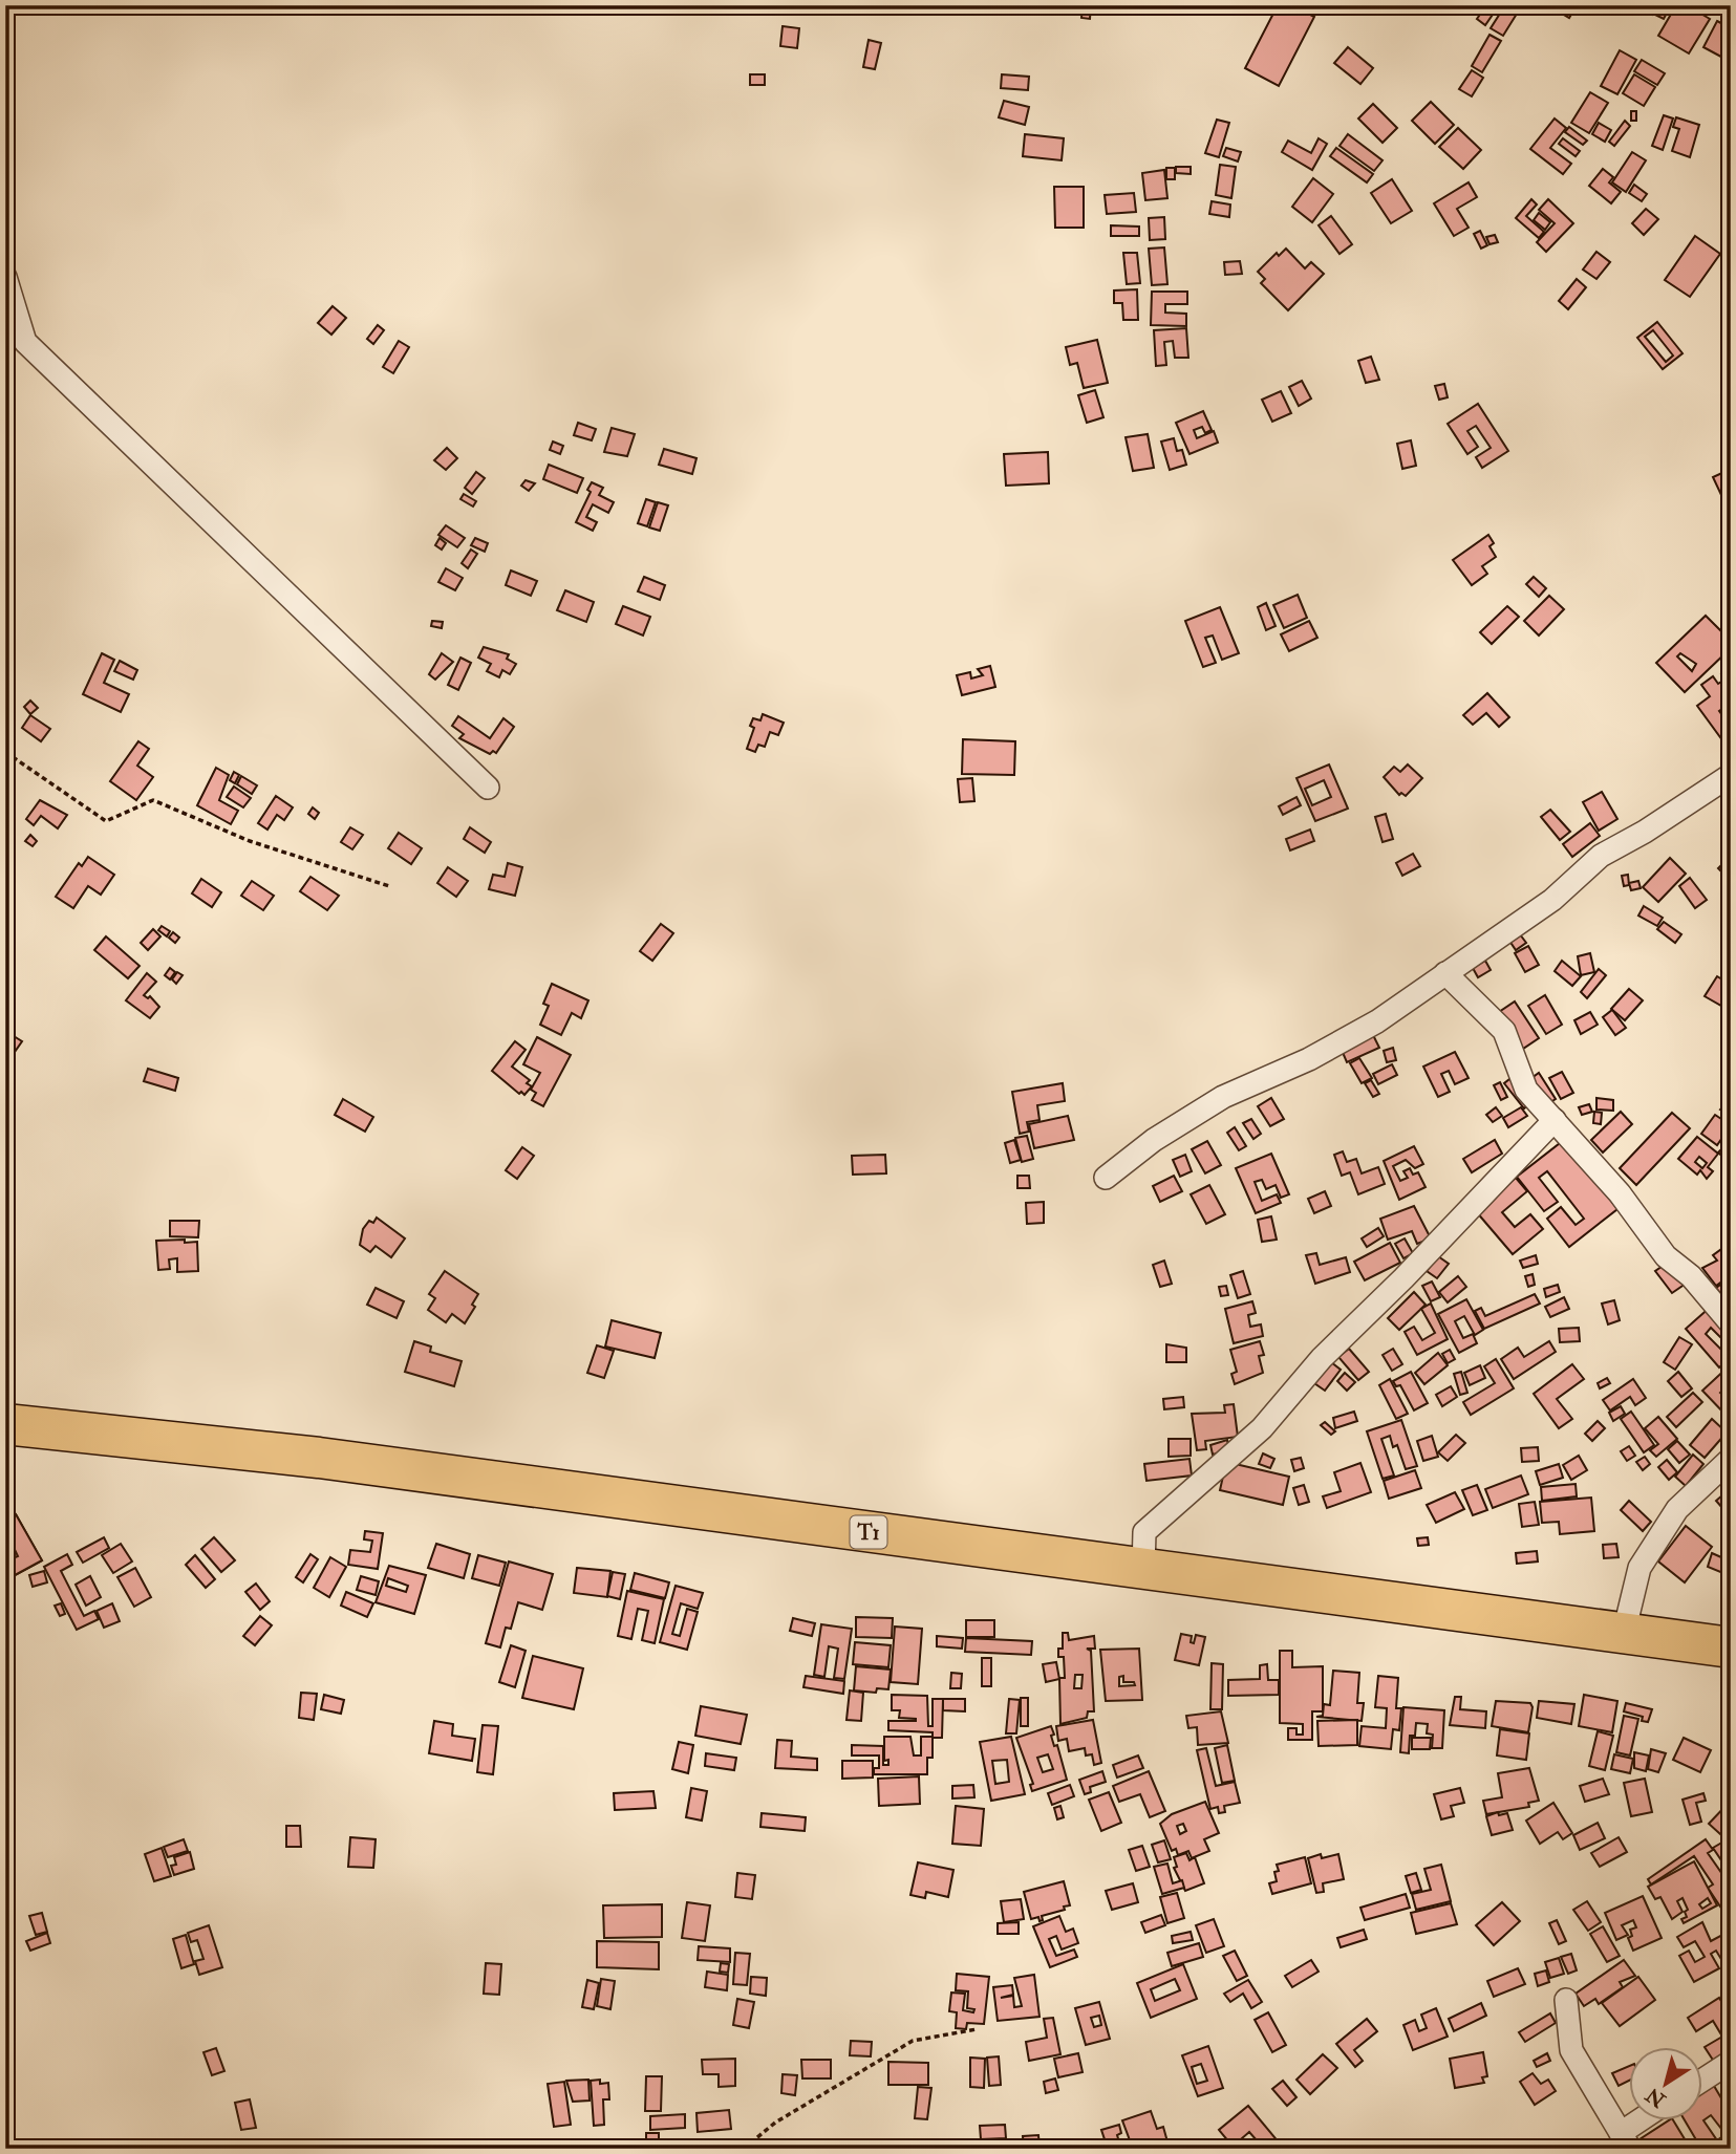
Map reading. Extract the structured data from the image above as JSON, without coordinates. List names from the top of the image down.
{
  "streets": {
    "highway": ["T1"]
  },
  "north": "bottom left"
}
